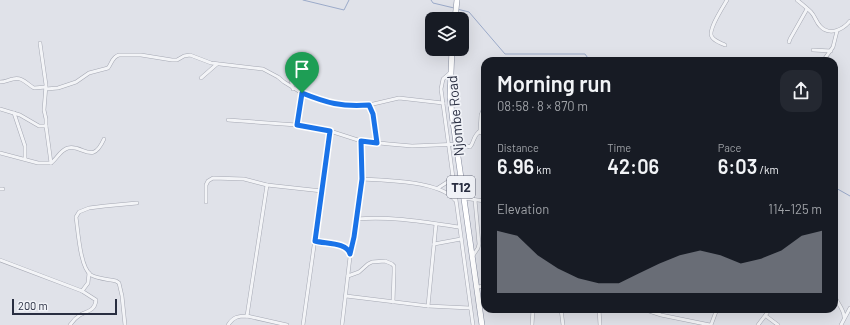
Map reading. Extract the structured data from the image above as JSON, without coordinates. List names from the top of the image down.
{
  "streets": {
    "highway": ["Njombe Road", "T12"]
  },
  "scale_bar": "200 m",
  "page": {
    "heading": ["Morning run", "08:58 · 8 × 870 m"],
    "stats": [
      ["Distance", "6.96 km"],
      ["Time", "42:06"],
      ["Pace", "6:03 /km"]
    ],
    "chart": ["Elevation", "114–125 m"],
    "scale": "200 m"
  }
}
